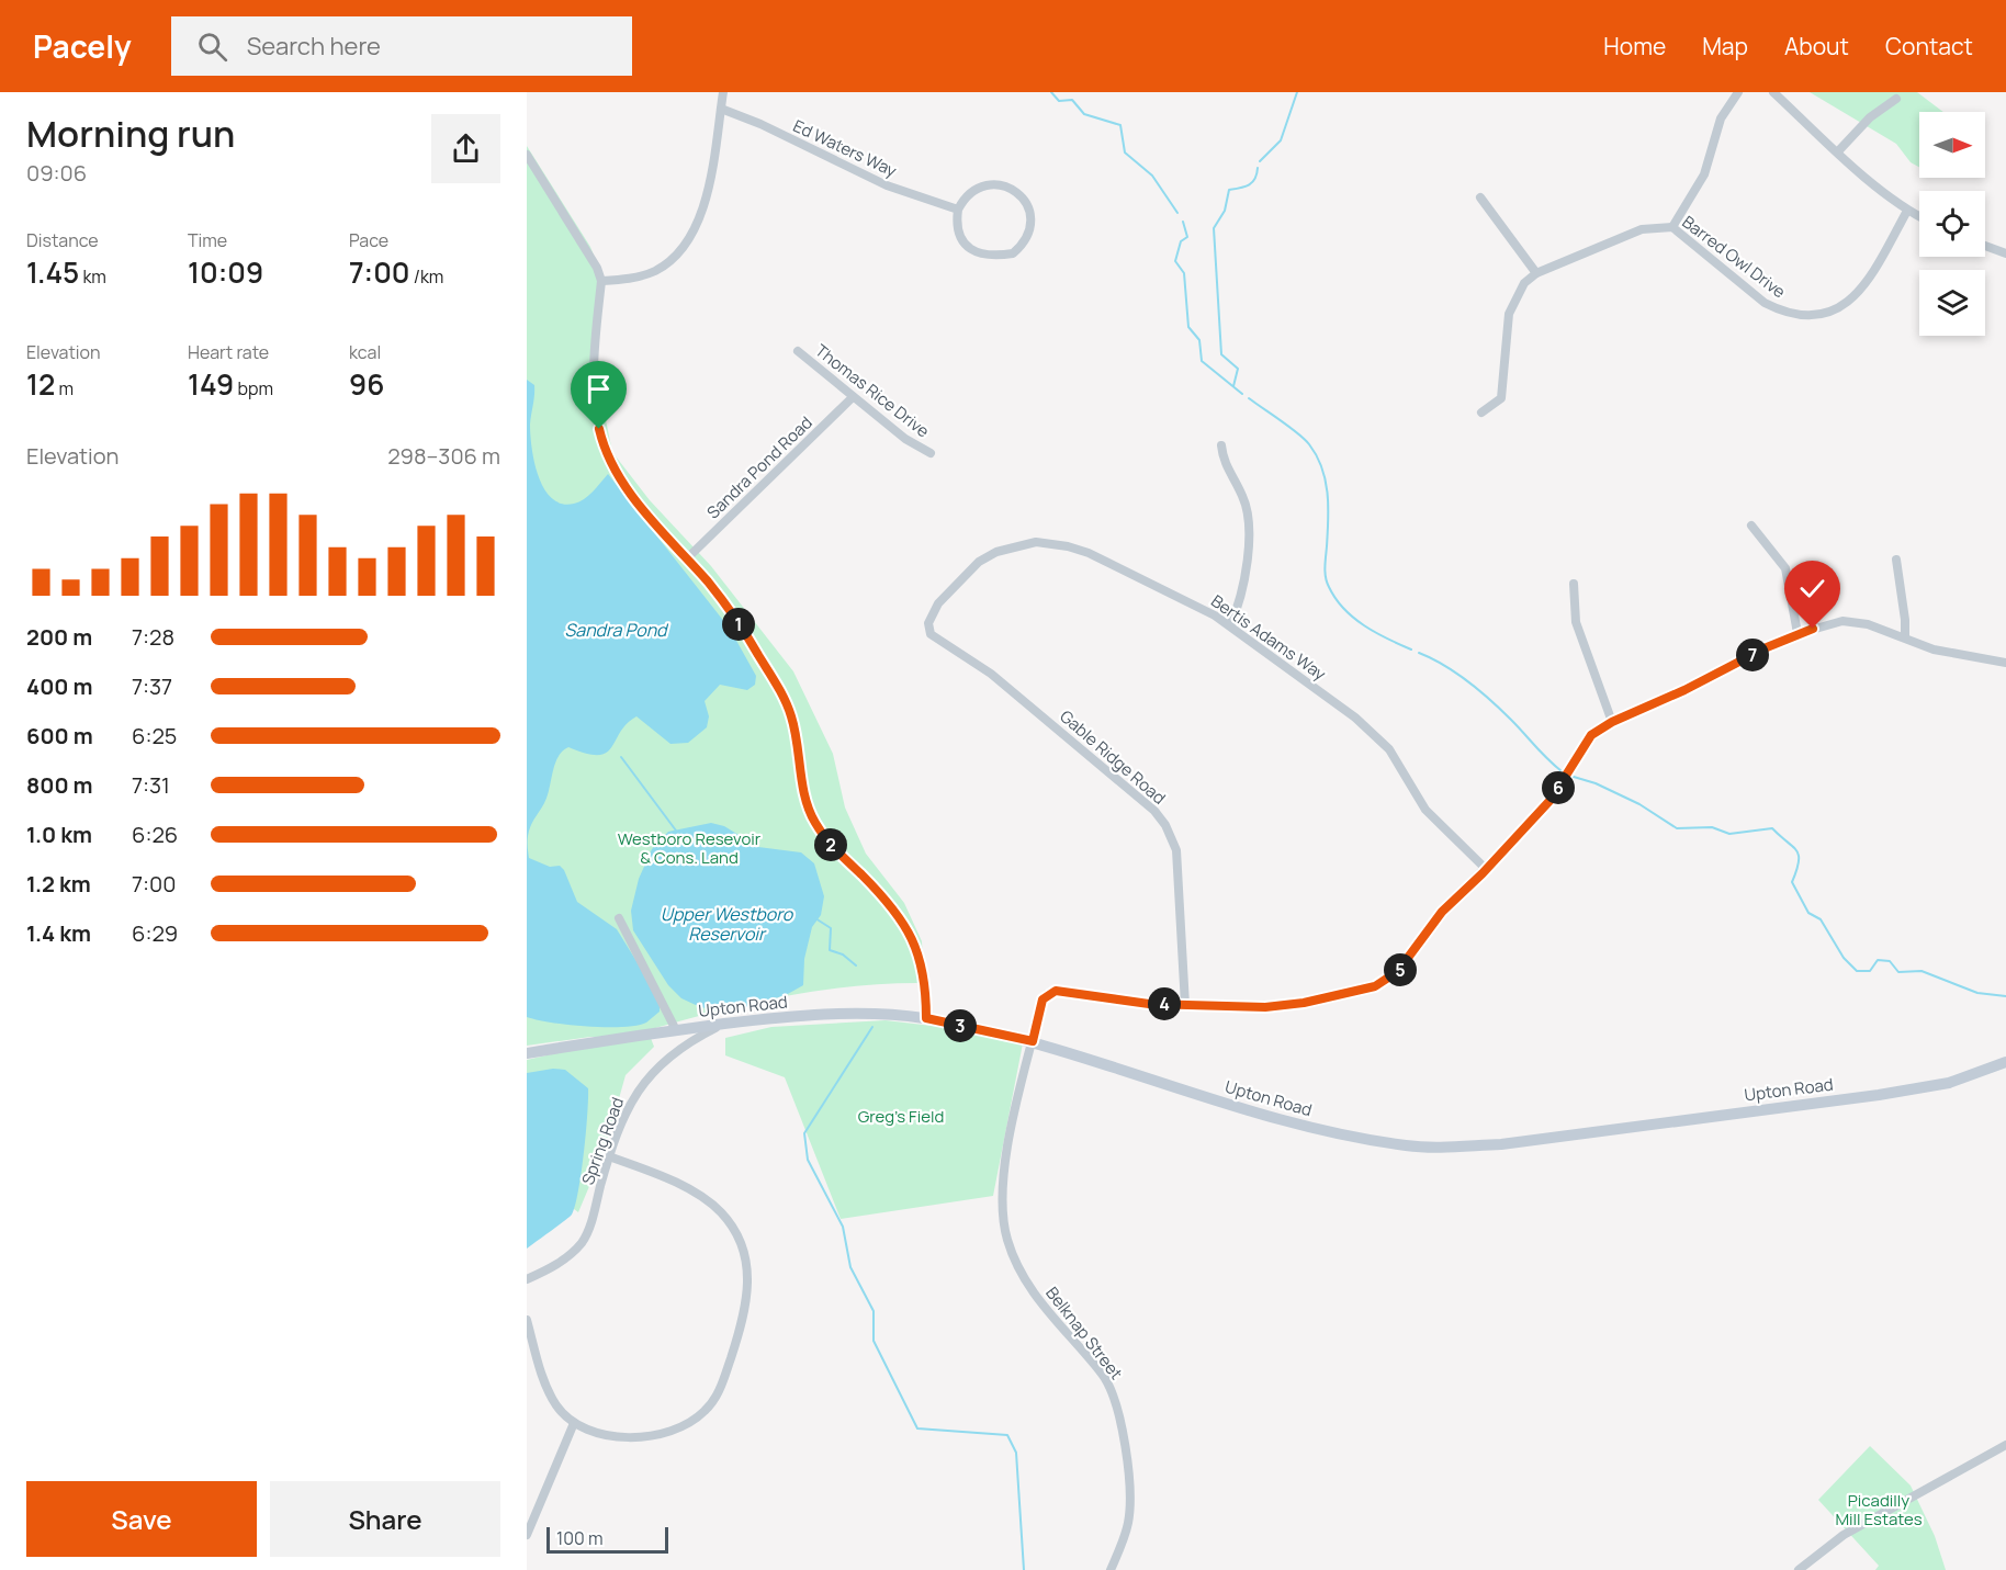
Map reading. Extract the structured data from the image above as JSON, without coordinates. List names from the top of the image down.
{
  "streets": {
    "main road": ["Upton Road"],
    "street": [
      "Ed Waters Way",
      "Barred Owl Drive",
      "Thomas Rice Drive",
      "Sandra Pond Road",
      "Bertis Adams Way",
      "Gable Ridge Road",
      "Spring Road",
      "Belknap Street"
    ]
  },
  "crossings": [
    ["Thomas Rice Drive", "Sandra Pond Road"],
    ["Bertis Adams Way", "Gable Ridge Road"],
    ["Bertis Adams Way", "Belknap Street"],
    ["Gable Ridge Road", "Belknap Street"],
    ["Upton Road", "Spring Road"],
    ["Upton Road", "Belknap Street"]
  ],
  "water": ["Sandra Pond", "Upper Westboro Reservoir"],
  "parks": ["Westboro Resevoir & Cons. Land", "Greg's Field", "Picadilly Mill Estates"],
  "scale_bar": "100 m",
  "north": "right",
  "page": {
    "header": "Pacely",
    "search": "Search here",
    "nav": [
      "Home",
      "Map",
      "About",
      "Contact"
    ],
    "heading": ["Morning run", "09:06"],
    "stats": [
      ["Distance", "1.45 km"],
      ["Time", "10:09"],
      ["Pace", "7:00 /km"],
      ["Elevation", "12 m"],
      ["Heart rate", "149 bpm"],
      ["kcal", "96"]
    ],
    "chart": ["Elevation", "298–306 m"],
    "pins": [
      "1",
      "7",
      "6",
      "2",
      "5",
      "4",
      "3"
    ],
    "list": [
      {
        "name": "200 m",
        "note": "7:28"
      },
      {
        "name": "400 m",
        "note": "7:37"
      },
      {
        "name": "600 m",
        "note": "6:25"
      },
      {
        "name": "800 m",
        "note": "7:31"
      },
      {
        "name": "1.0 km",
        "note": "6:26"
      },
      {
        "name": "1.2 km",
        "note": "7:00"
      },
      {
        "name": "1.4 km",
        "note": "6:29"
      }
    ],
    "buttons": ["Save", "Share"],
    "scale": "100 m"
  }
}
